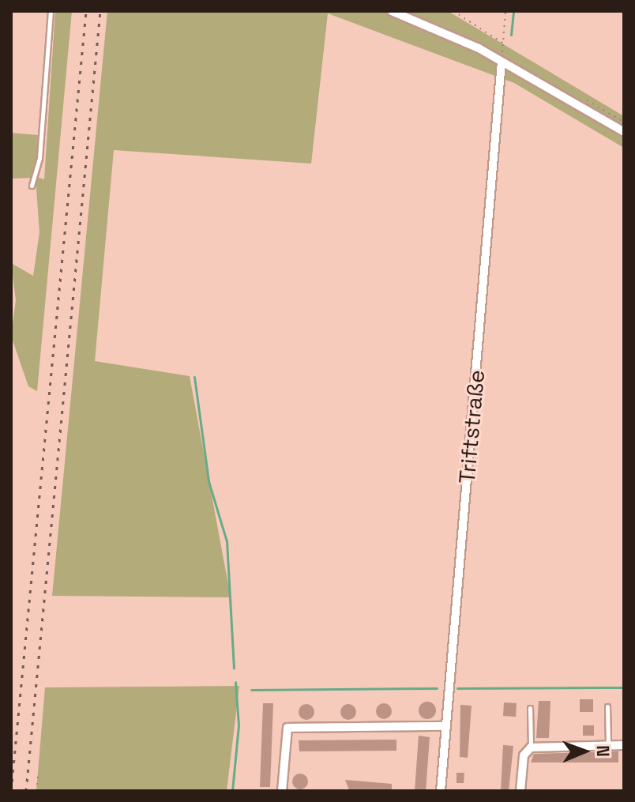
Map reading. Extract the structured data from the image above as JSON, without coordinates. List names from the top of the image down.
{
  "streets": {
    "street": ["Triftstraße"]
  },
  "north": "right"
}
